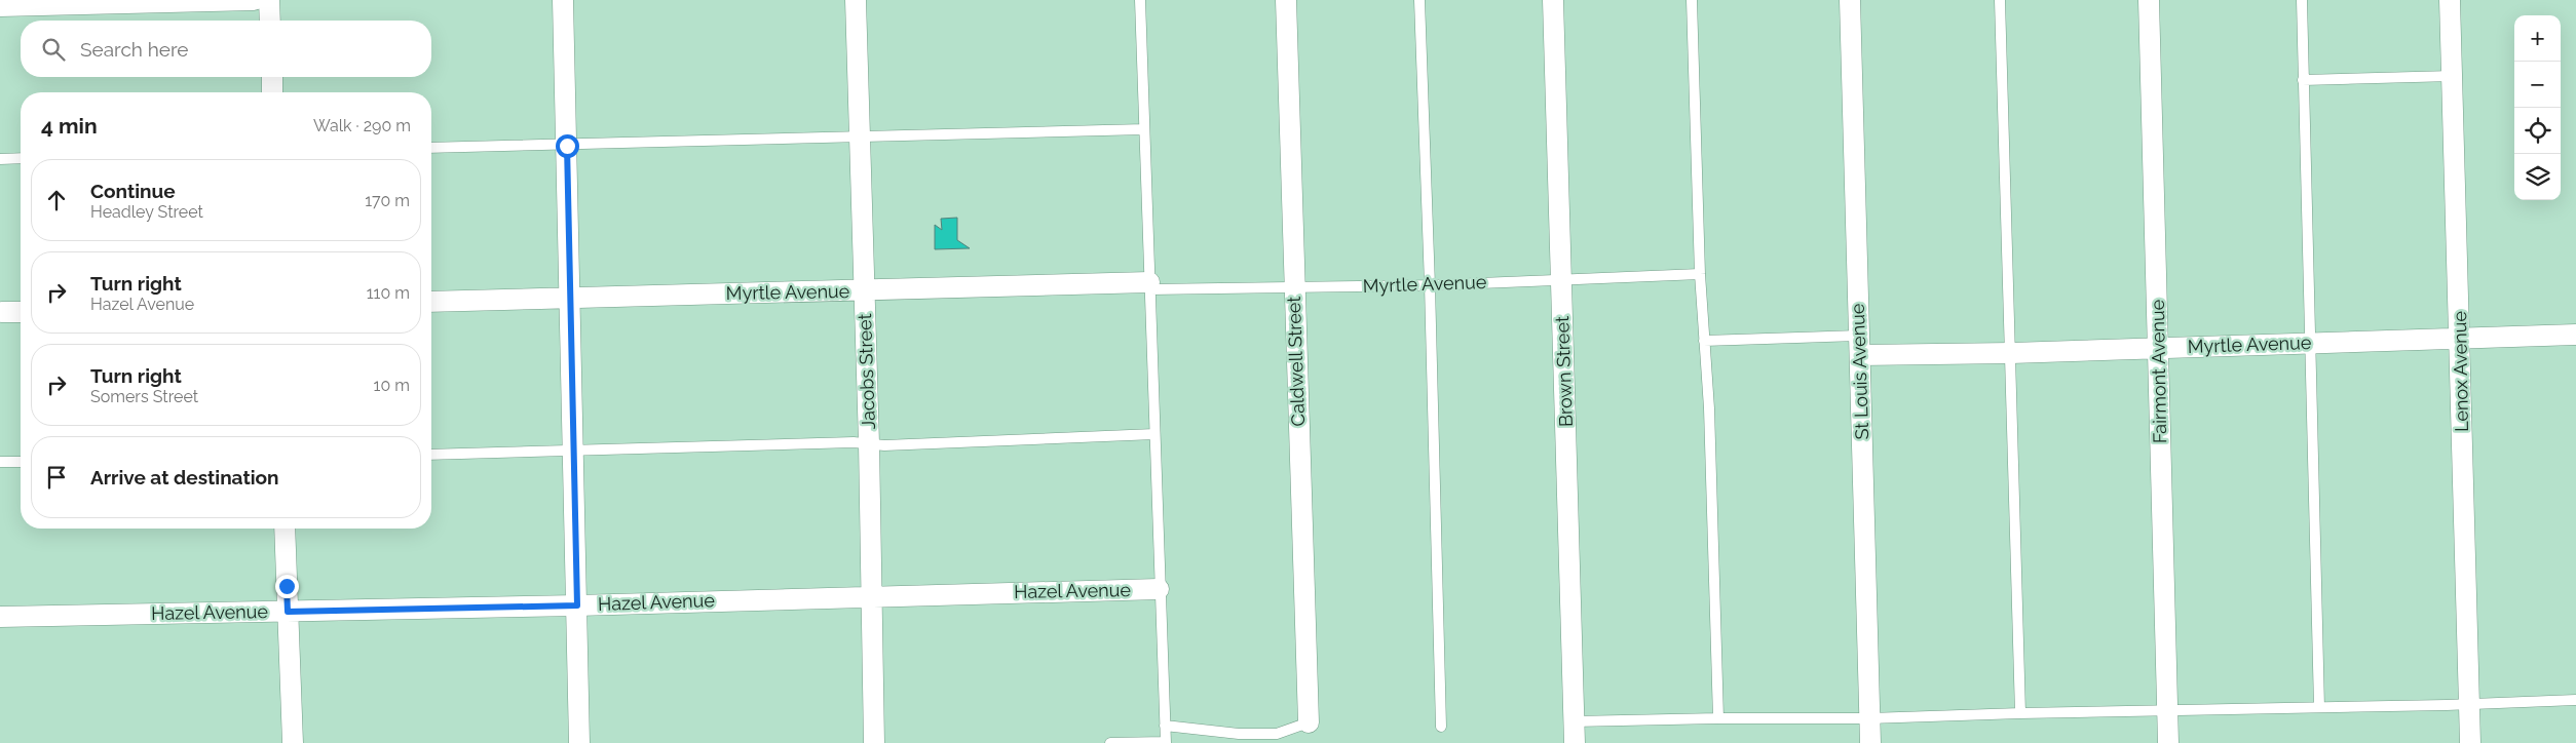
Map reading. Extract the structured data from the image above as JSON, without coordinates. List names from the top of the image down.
{
  "streets": {
    "street": [
      "Myrtle Avenue",
      "Caldwell Street",
      "Jacobs Street",
      "Brown Street",
      "St Louis Avenue",
      "Fairmont Avenue",
      "Lenox Avenue",
      "Hazel Avenue"
    ]
  },
  "crossings": [
    ["Myrtle Avenue", "Caldwell Street"],
    ["Myrtle Avenue", "Jacobs Street"],
    ["Myrtle Avenue", "Brown Street"],
    ["Myrtle Avenue", "St Louis Avenue"],
    ["Myrtle Avenue", "Fairmont Avenue"],
    ["Myrtle Avenue", "Lenox Avenue"],
    ["Jacobs Street", "Hazel Avenue"]
  ],
  "page": {
    "map_buttons": ["+", "−"],
    "search": "Search here",
    "heading": ["4 min", "Walk · 290 m"],
    "list": [
      ["Continue", "Headley Street", "170 m"],
      ["Turn right", "Hazel Avenue", "110 m"],
      ["Turn right", "Somers Street", "10 m"],
      "Arrive at destination"
    ]
  }
}
